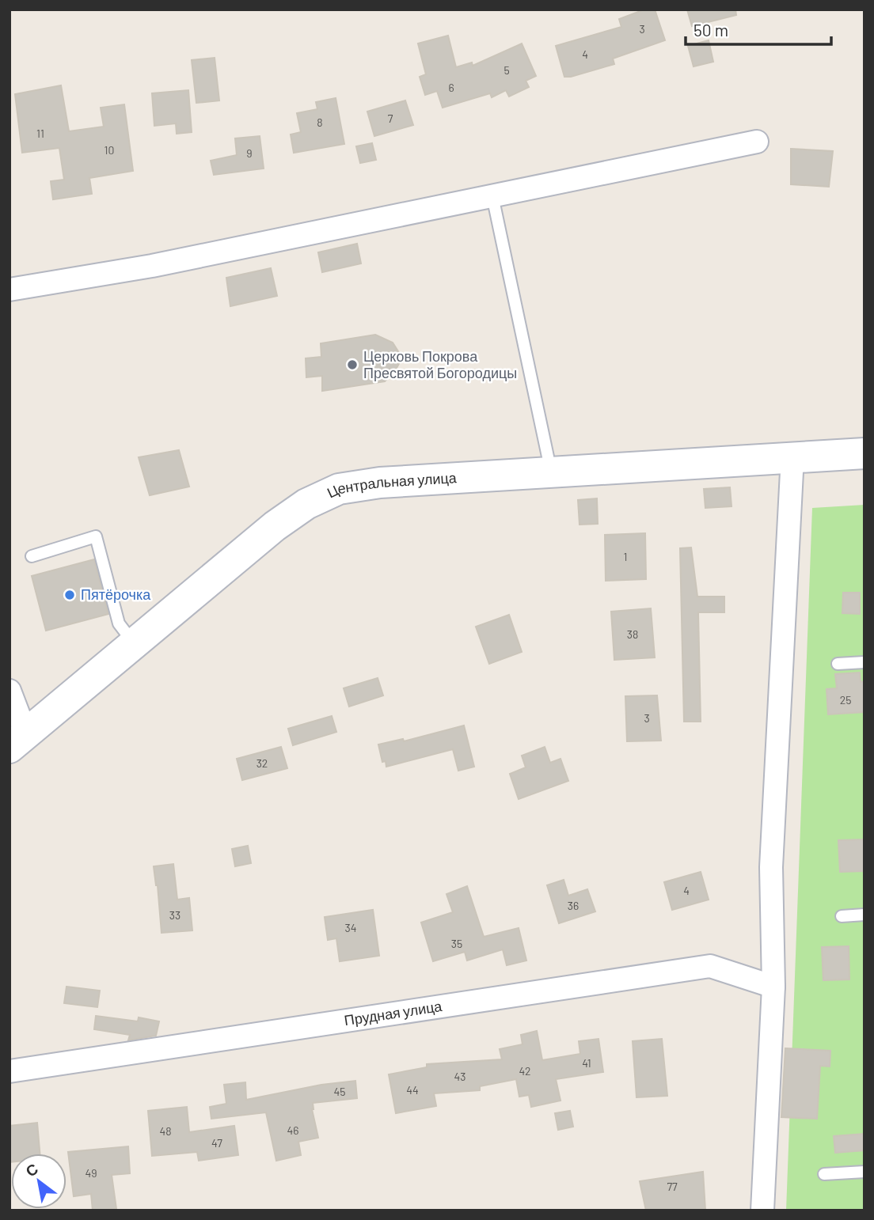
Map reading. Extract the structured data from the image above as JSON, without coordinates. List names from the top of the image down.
{
  "streets": {
    "street": ["Центральная улица", "Прудная улица"]
  },
  "places": ["Церковь Покрова Пресвятой Богородицы", "Пятёрочка"],
  "house_numbers": [
    "3",
    "4",
    "5",
    "6",
    "7",
    "8",
    "11",
    "10",
    "9",
    "1",
    "38",
    "25",
    "3",
    "32",
    "4",
    "36",
    "33",
    "34",
    "35",
    "41",
    "42",
    "43",
    "44",
    "45",
    "46",
    "48",
    "47",
    "49",
    "77"
  ],
  "scale_bar": "50 m",
  "north": "top left"
}
